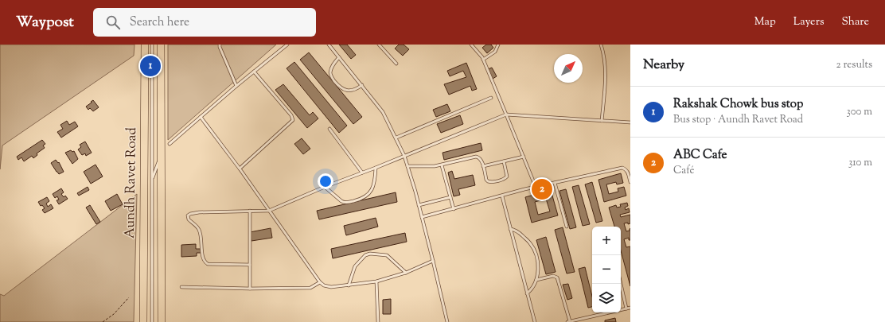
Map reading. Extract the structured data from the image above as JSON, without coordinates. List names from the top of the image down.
{
  "streets": {
    "main road": ["Aundh Ravet Road"]
  },
  "north": "top right",
  "page": {
    "header": "Waypost",
    "search": "Search here",
    "nav": ["Map", "Layers", "Share"],
    "heading": ["Nearby", "2 results"],
    "pins": ["1", "2"],
    "list": [
      {
        "mark": "1",
        "name": "Rakshak Chowk bus stop",
        "note": "Bus stop · Aundh Ravet Road",
        "value": "300 m"
      },
      {
        "mark": "2",
        "name": "ABC Cafe",
        "note": "Café",
        "value": "310 m"
      }
    ],
    "map_buttons": ["+", "−"]
  }
}
